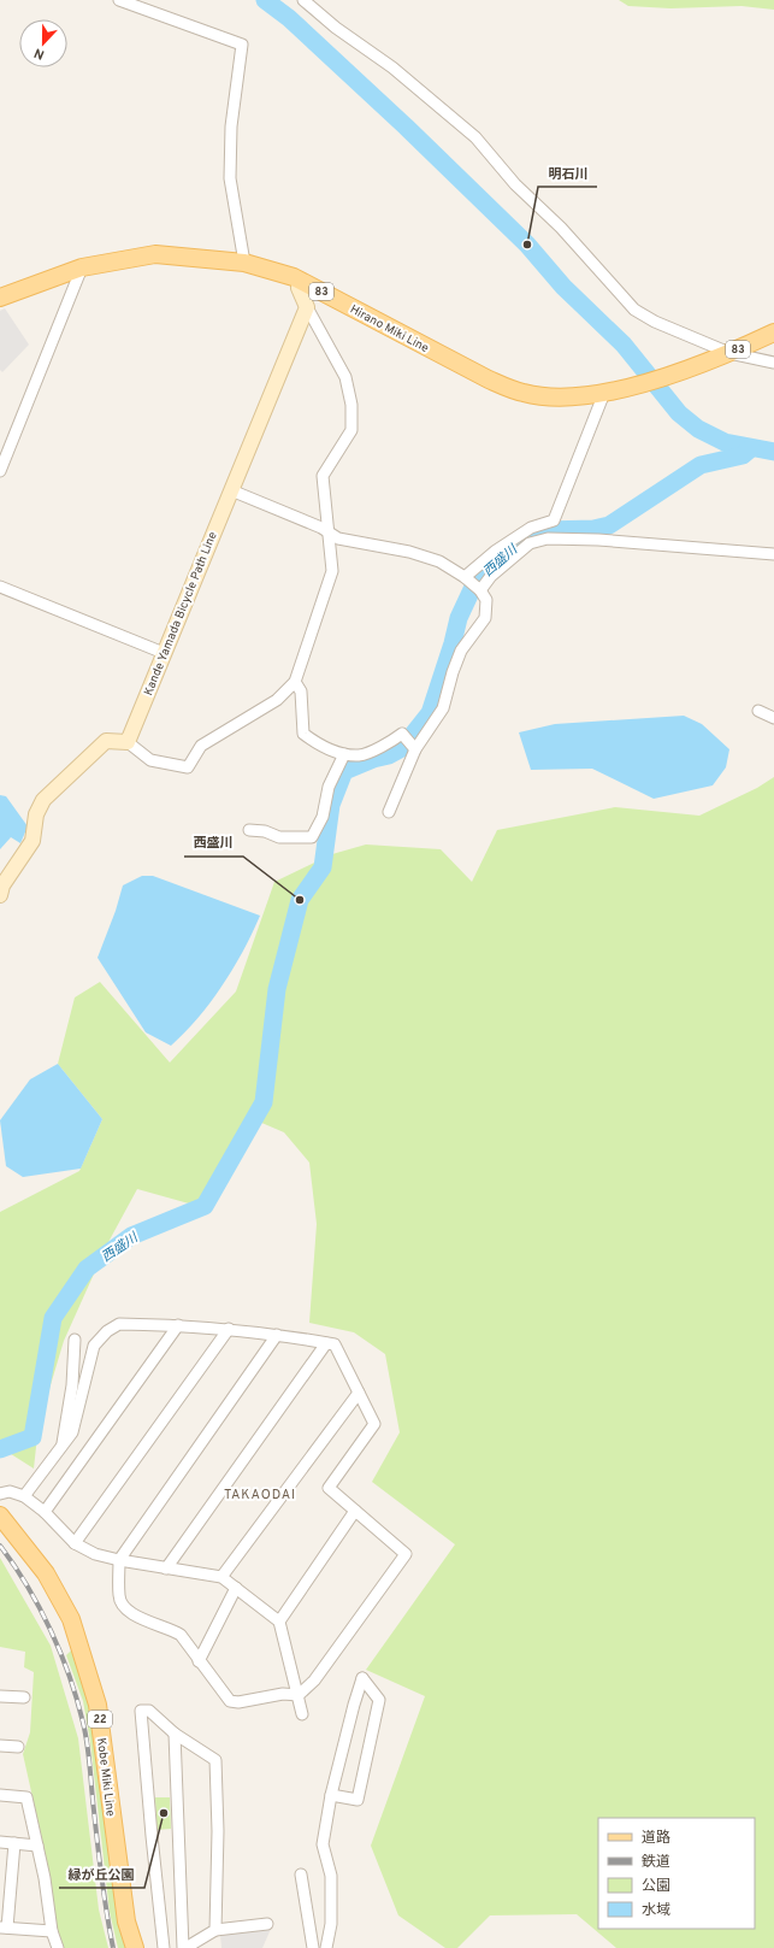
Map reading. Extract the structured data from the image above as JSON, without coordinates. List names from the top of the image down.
{
  "streets": {
    "main road": [
      "83",
      "Hirano Miki Line",
      "Kande Yamada Bicycle Path Line",
      "22",
      "Kobe Miki Line"
    ]
  },
  "districts": ["TAKAODAI"],
  "water": ["西盛川"],
  "places": ["明石川", "西盛川", "緑が丘公園"],
  "legend": [
    "道路",
    "鉄道",
    "公園",
    "水域"
  ],
  "north": "bottom"
}
